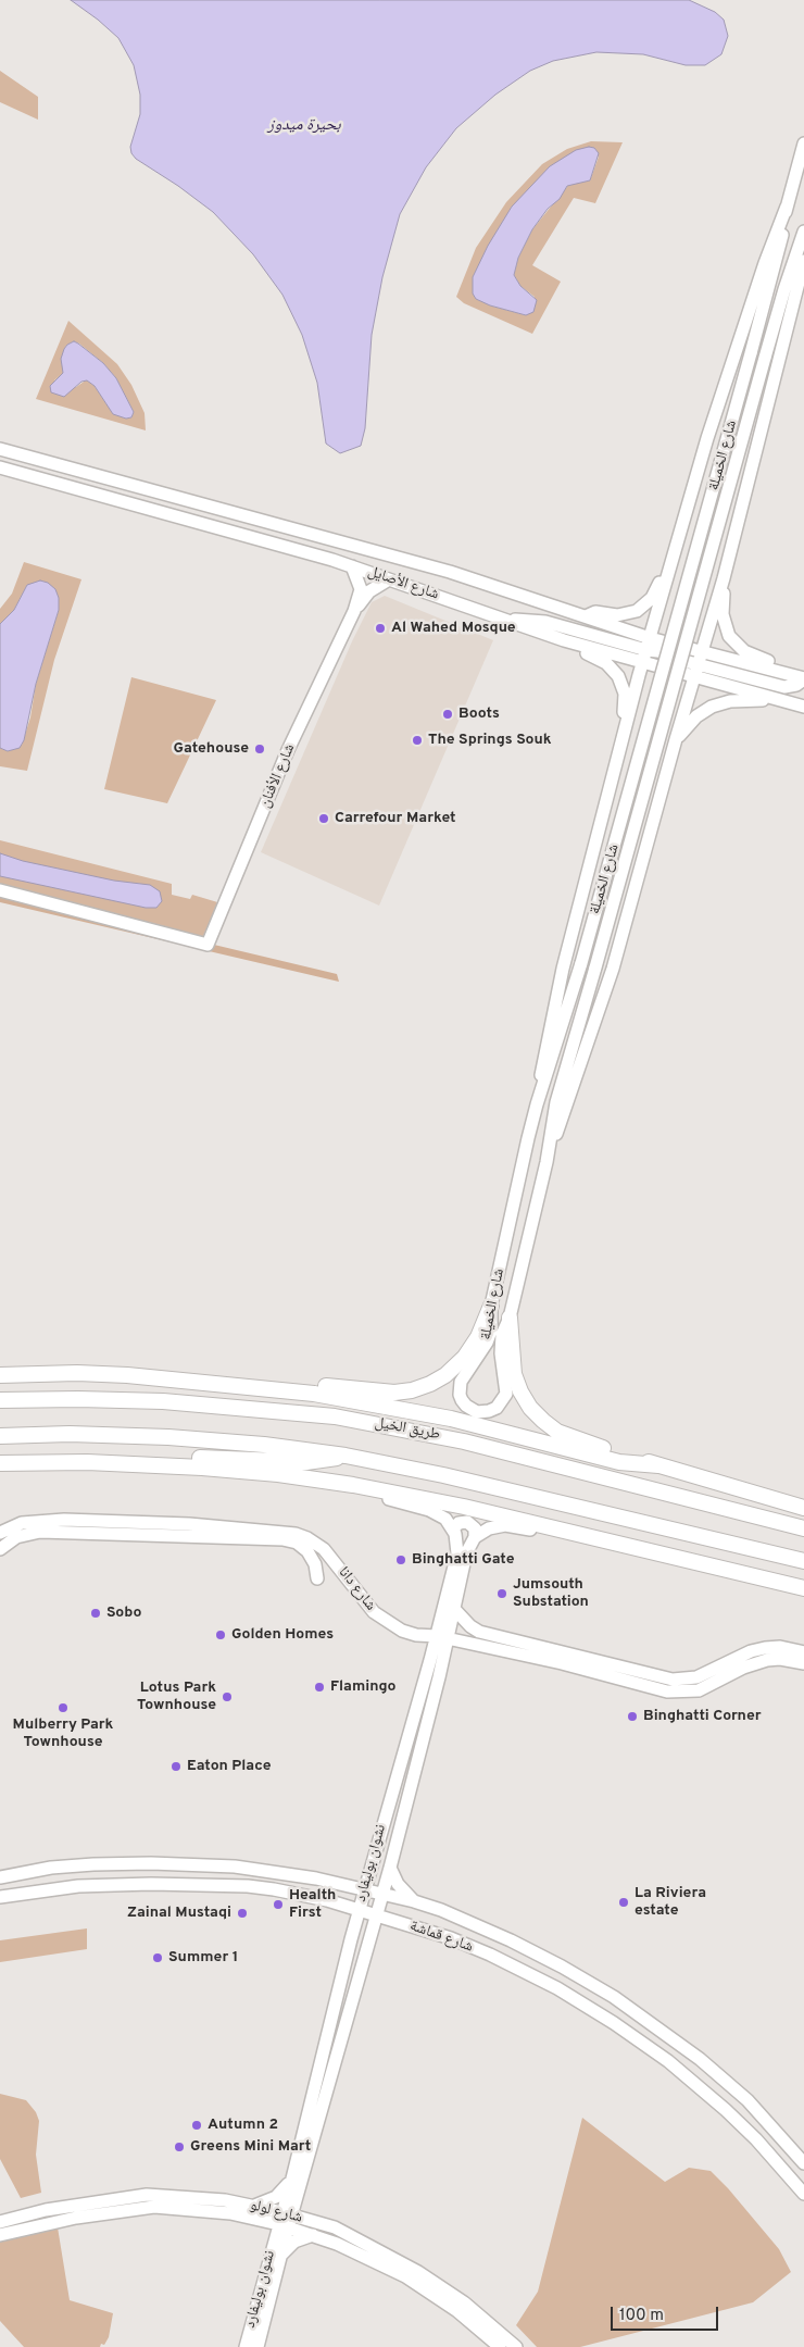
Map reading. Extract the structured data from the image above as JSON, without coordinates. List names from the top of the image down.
{
  "streets": {
    "highway": ["طريق الخيل"],
    "street": [
      "شارع الخميلة",
      "شارع الأصايل",
      "شارع الأفنان",
      "شارع دانا",
      "نشوان بوليفارد",
      "شارع قماشة",
      "شارع لولو"
    ]
  },
  "crossings": [
    ["شارع الأصايل", "شارع الأفنان"],
    ["شارع دانا", "نشوان بوليفارد"],
    ["نشوان بوليفارد", "شارع قماشة"],
    ["نشوان بوليفارد", "شارع لولو"]
  ],
  "water": ["بحيرة ميدوز"],
  "places": [
    "Al Wahed Mosque",
    "Boots",
    "The Springs Souk",
    "Gatehouse",
    "Carrefour Market",
    "Binghatti Gate",
    "Jumsouth Substation",
    "Sobo",
    "Golden Homes",
    "Flamingo",
    "Lotus Park Townhouse",
    "Mulberry Park Townhouse",
    "Binghatti Corner",
    "Eaton Place",
    "La Riviera estate",
    "Health First",
    "Zainal Mustaqi",
    "Summer 1",
    "Autumn 2",
    "Greens Mini Mart"
  ],
  "scale_bar": "100 m"
}
